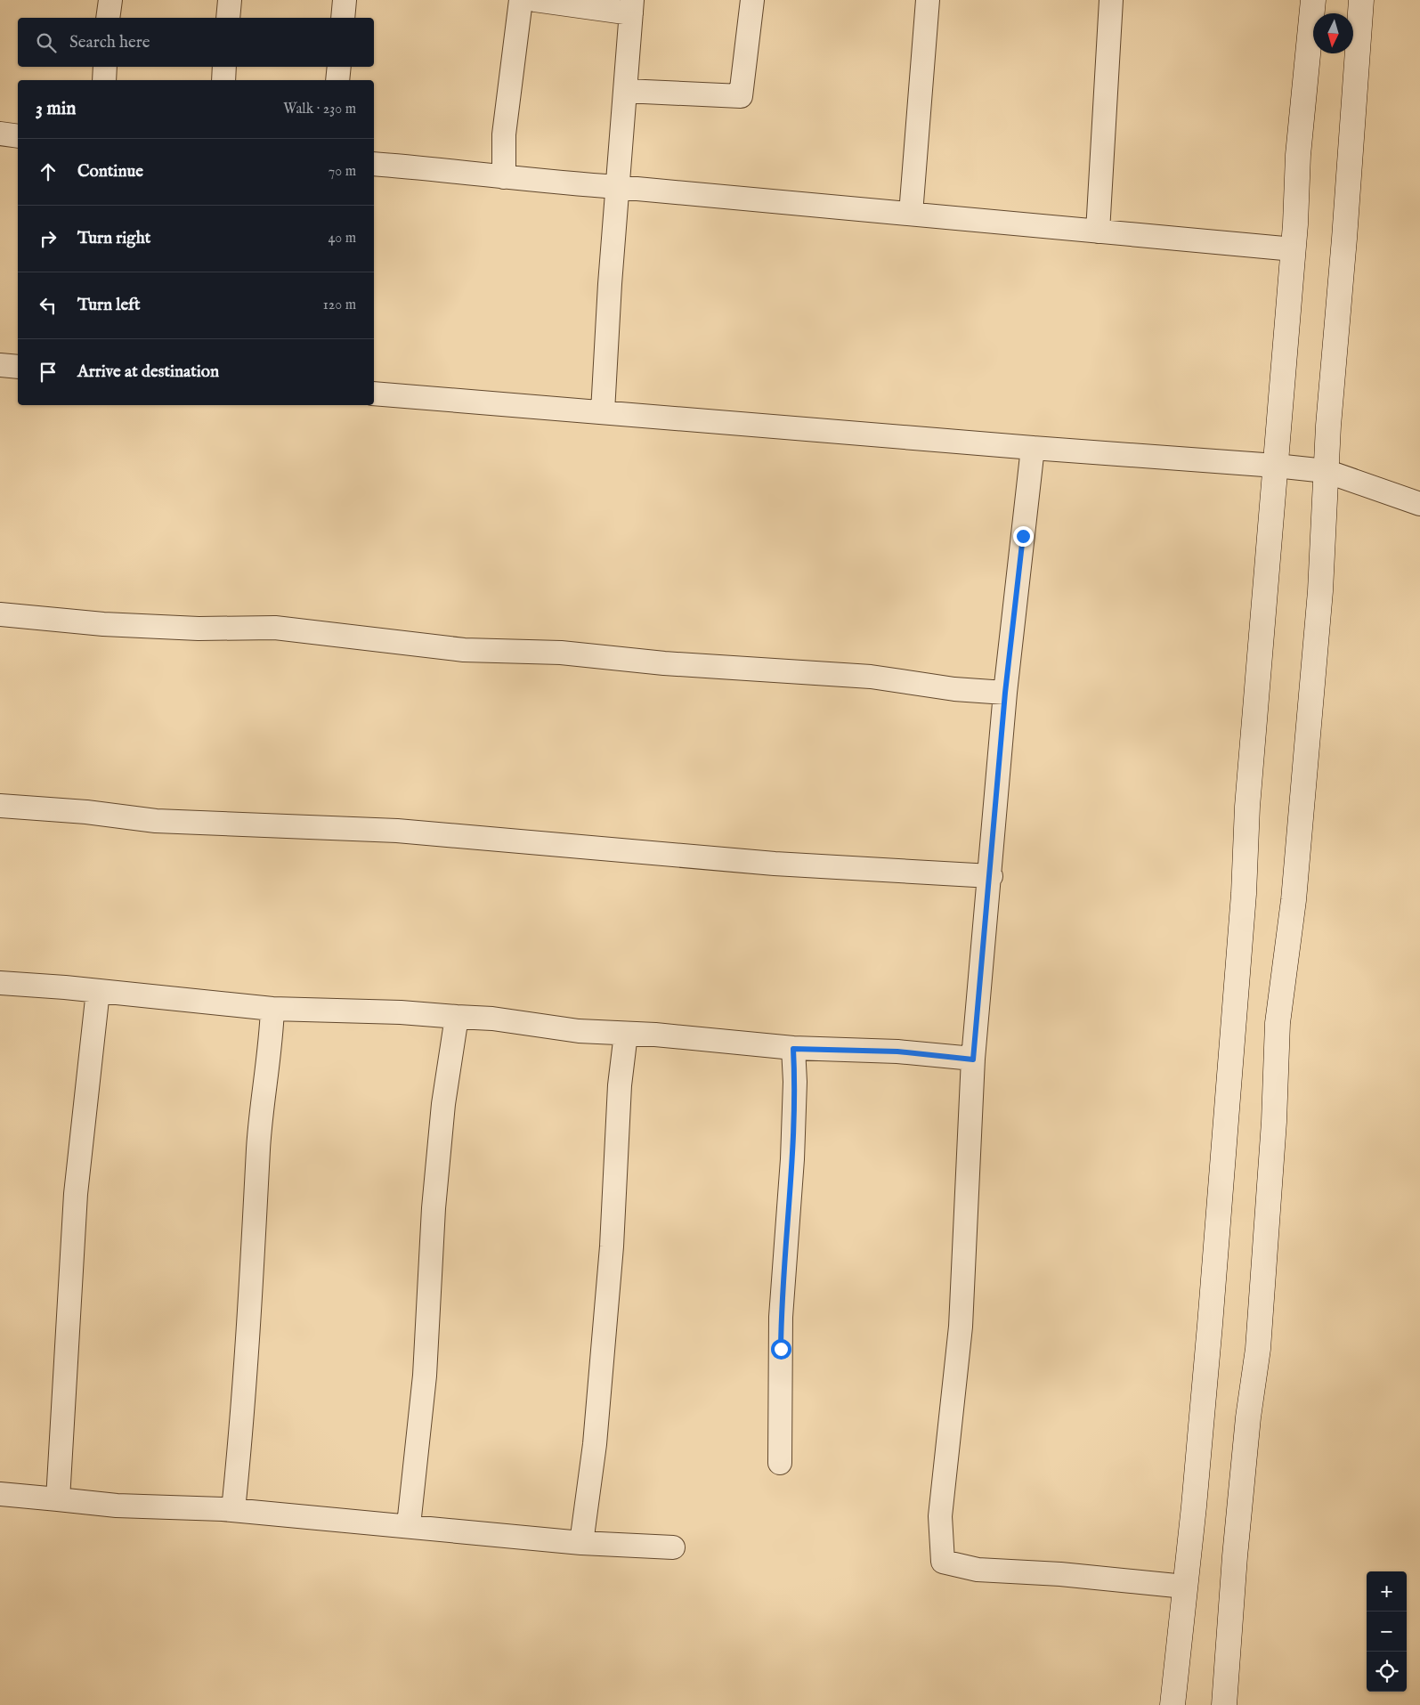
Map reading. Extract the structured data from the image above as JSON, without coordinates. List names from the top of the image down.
{
  "north": "bottom",
  "page": {
    "search": "Search here",
    "heading": ["3 min", "Walk · 230 m"],
    "list": [
      ["Continue", "70 m"],
      ["Turn right", "40 m"],
      ["Turn left", "120 m"],
      "Arrive at destination"
    ],
    "map_buttons": ["+", "−"]
  }
}
